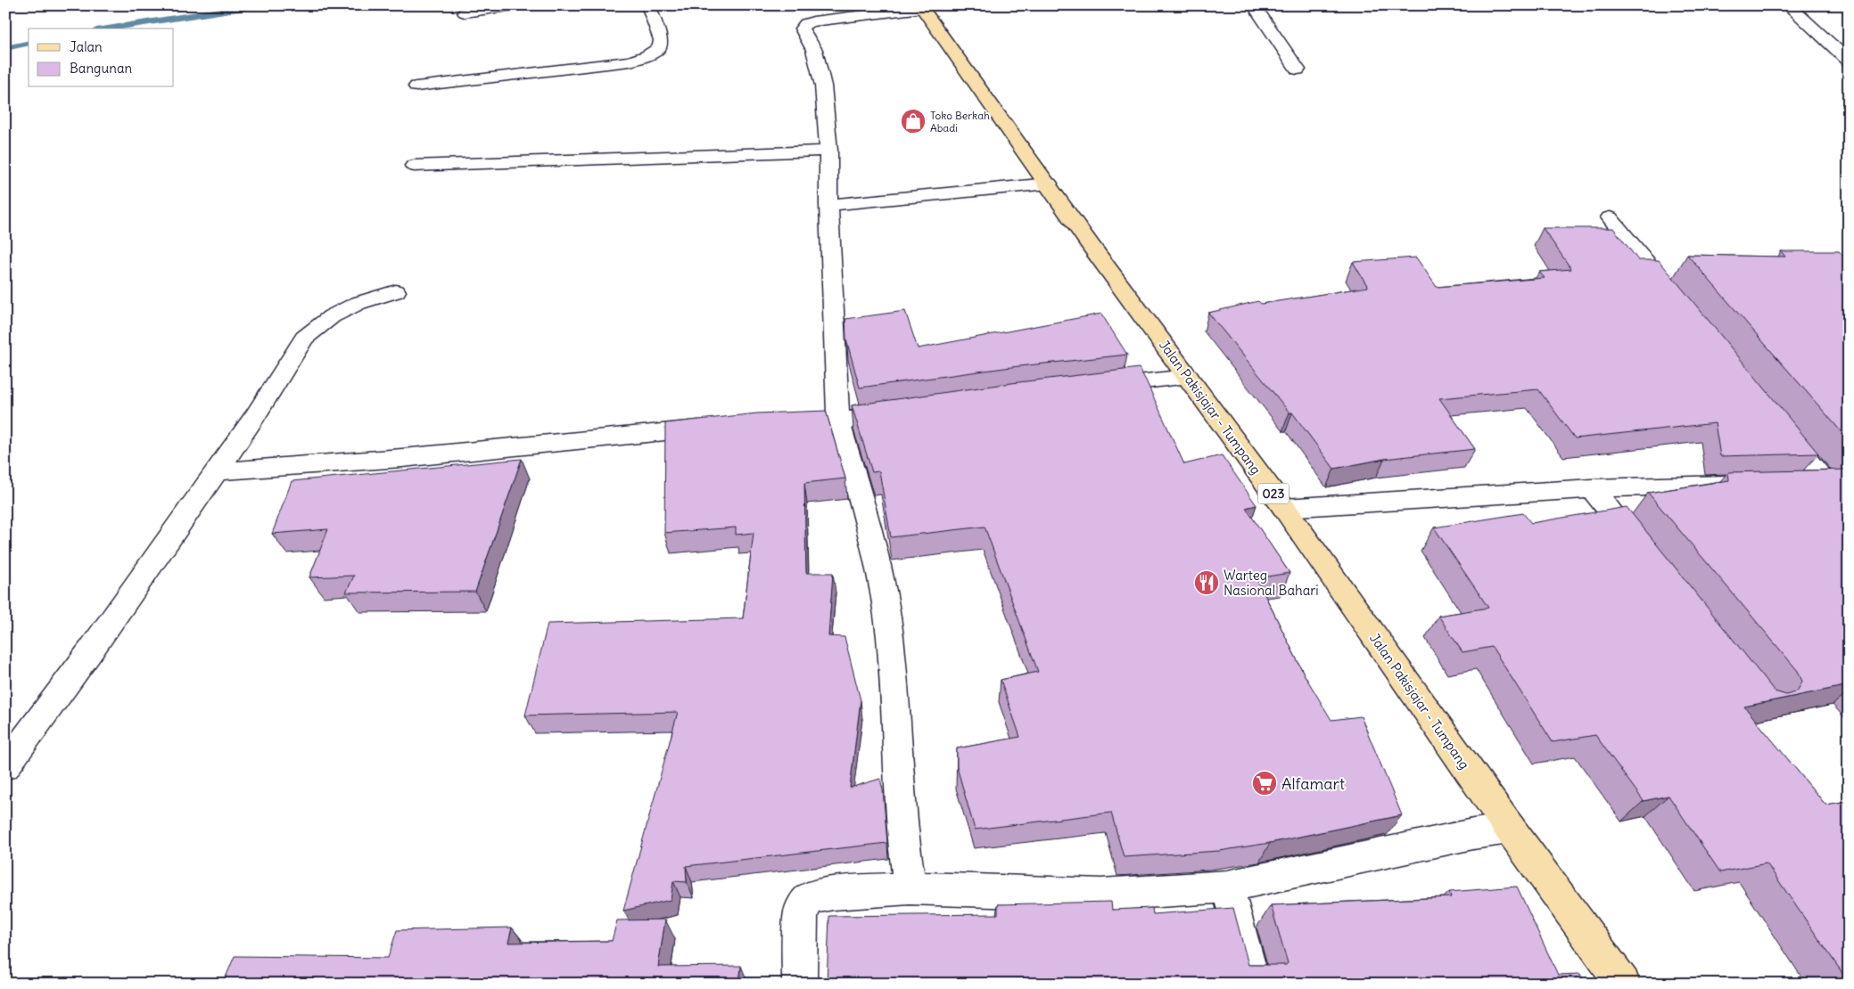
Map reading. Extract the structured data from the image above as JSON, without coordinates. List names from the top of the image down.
{
  "streets": {
    "main road": ["Jalan Pakisjajar - Tumpang", "023"]
  },
  "places": {
    "shop": ["Toko Berkah Abadi"],
    "restaurant": ["Warteg Nasional Bahari"],
    "supermarket": ["Alfamart"]
  },
  "legend": ["Jalan", "Bangunan"]
}
